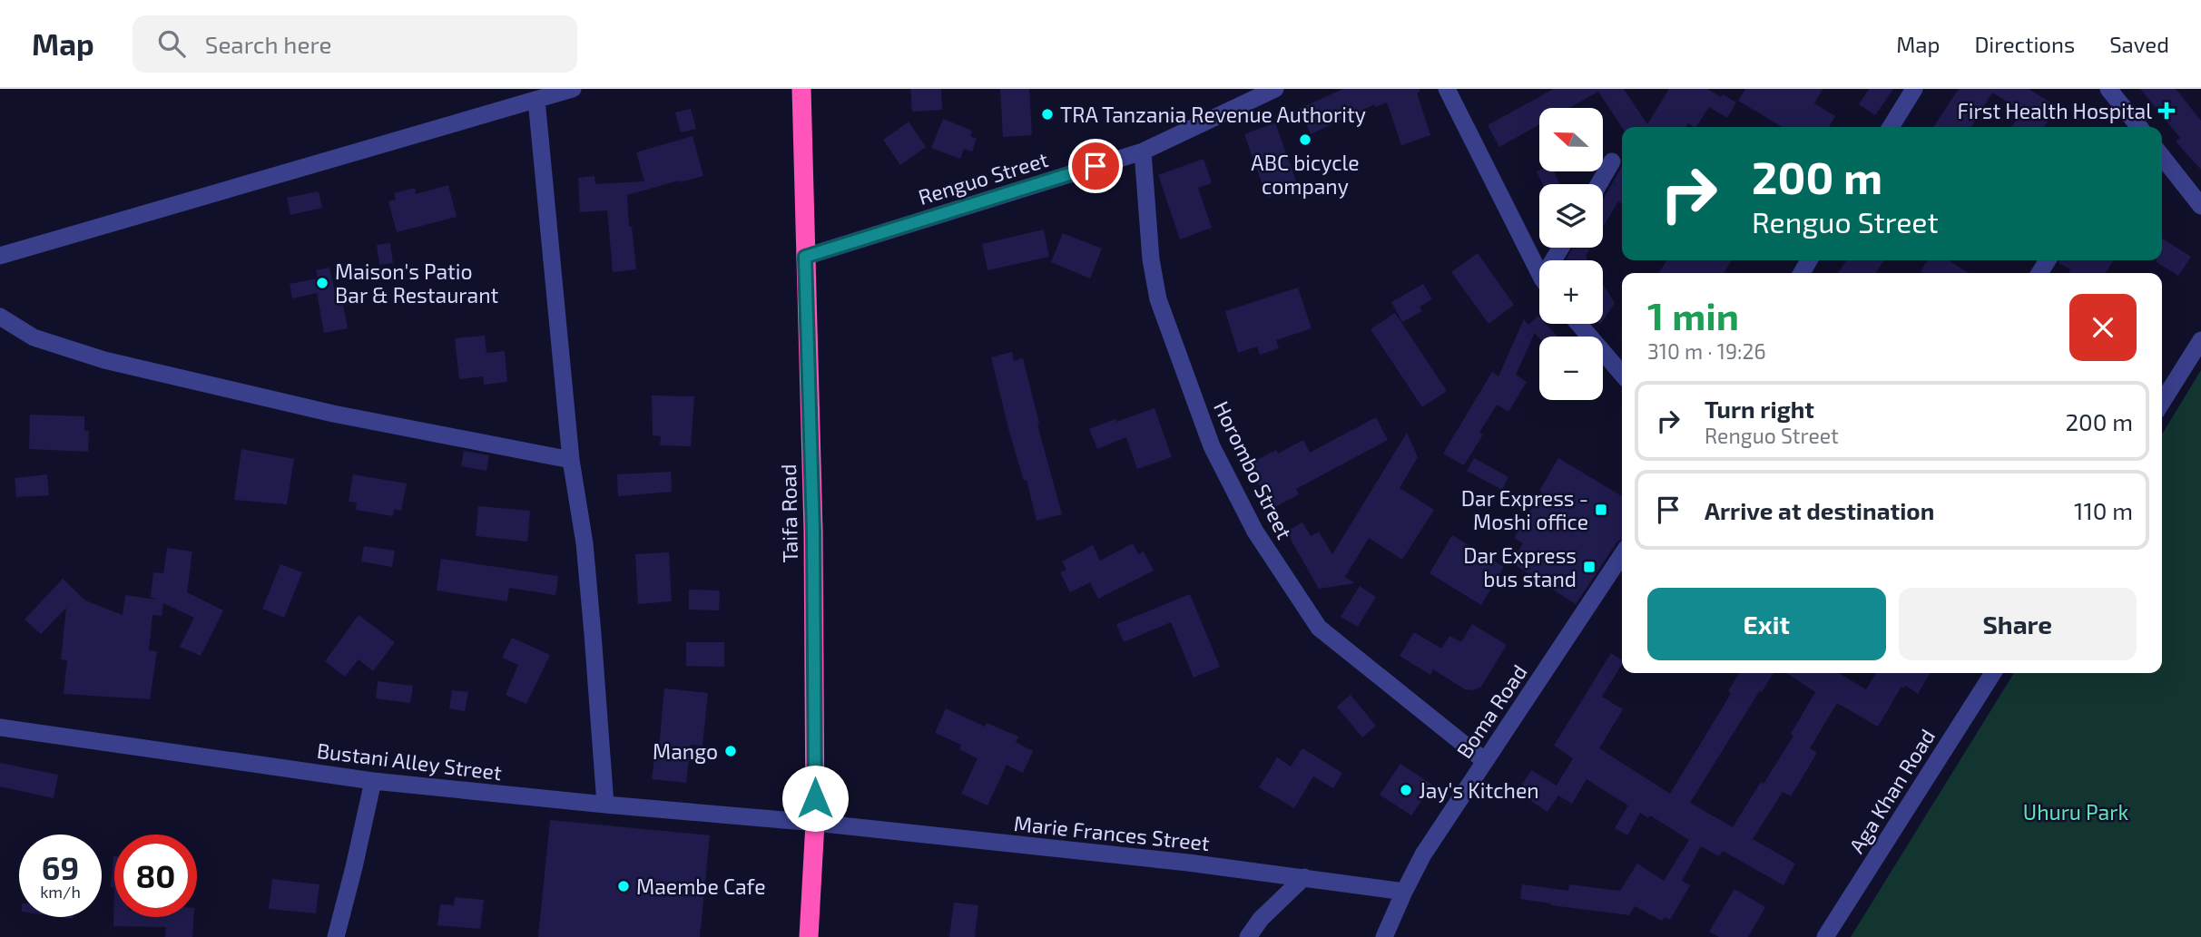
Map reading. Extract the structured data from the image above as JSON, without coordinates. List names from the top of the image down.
{
  "streets": {
    "highway": ["Taifa Road"],
    "street": [
      "Renguo Street",
      "Horombo Street",
      "Boma Road",
      "Bustani Alley Street",
      "Aga Khan Road",
      "Marie Frances Street"
    ]
  },
  "crossings": [
    ["Renguo Street", "Horombo Street"],
    ["Renguo Street", "Taifa Road"],
    ["Horombo Street", "Boma Road"],
    ["Taifa Road", "Bustani Alley Street"],
    ["Taifa Road", "Marie Frances Street"],
    ["Boma Road", "Marie Frances Street"],
    ["Bustani Alley Street", "Marie Frances Street"]
  ],
  "parks": ["Uhuru Park"],
  "places": {
    "health": ["First Health Hospital"],
    "other": [
      "TRA Tanzania Revenue Authority",
      "ABC bicycle company",
      "Maison's Patio Bar & Restaurant",
      "Mango",
      "Jay's Kitchen",
      "Maembe Cafe"
    ],
    "transit": ["Dar Express - Moshi office", "Dar Express bus stand"]
  },
  "north": "left",
  "page": {
    "header": "Map",
    "search": "Search here",
    "nav": ["Map", "Directions", "Saved"],
    "map_buttons": ["+", "−"],
    "turn": ["200 m", "Renguo Street"],
    "heading": ["1 min", "310 m · 19:26"],
    "list": [
      {
        "name": "Turn right",
        "note": "Renguo Street",
        "value": "200 m"
      },
      {
        "name": "Arrive at destination",
        "value": "110 m"
      }
    ],
    "buttons": ["Exit", "Share"],
    "speed": "69 km/h",
    "limit": "80"
  }
}
